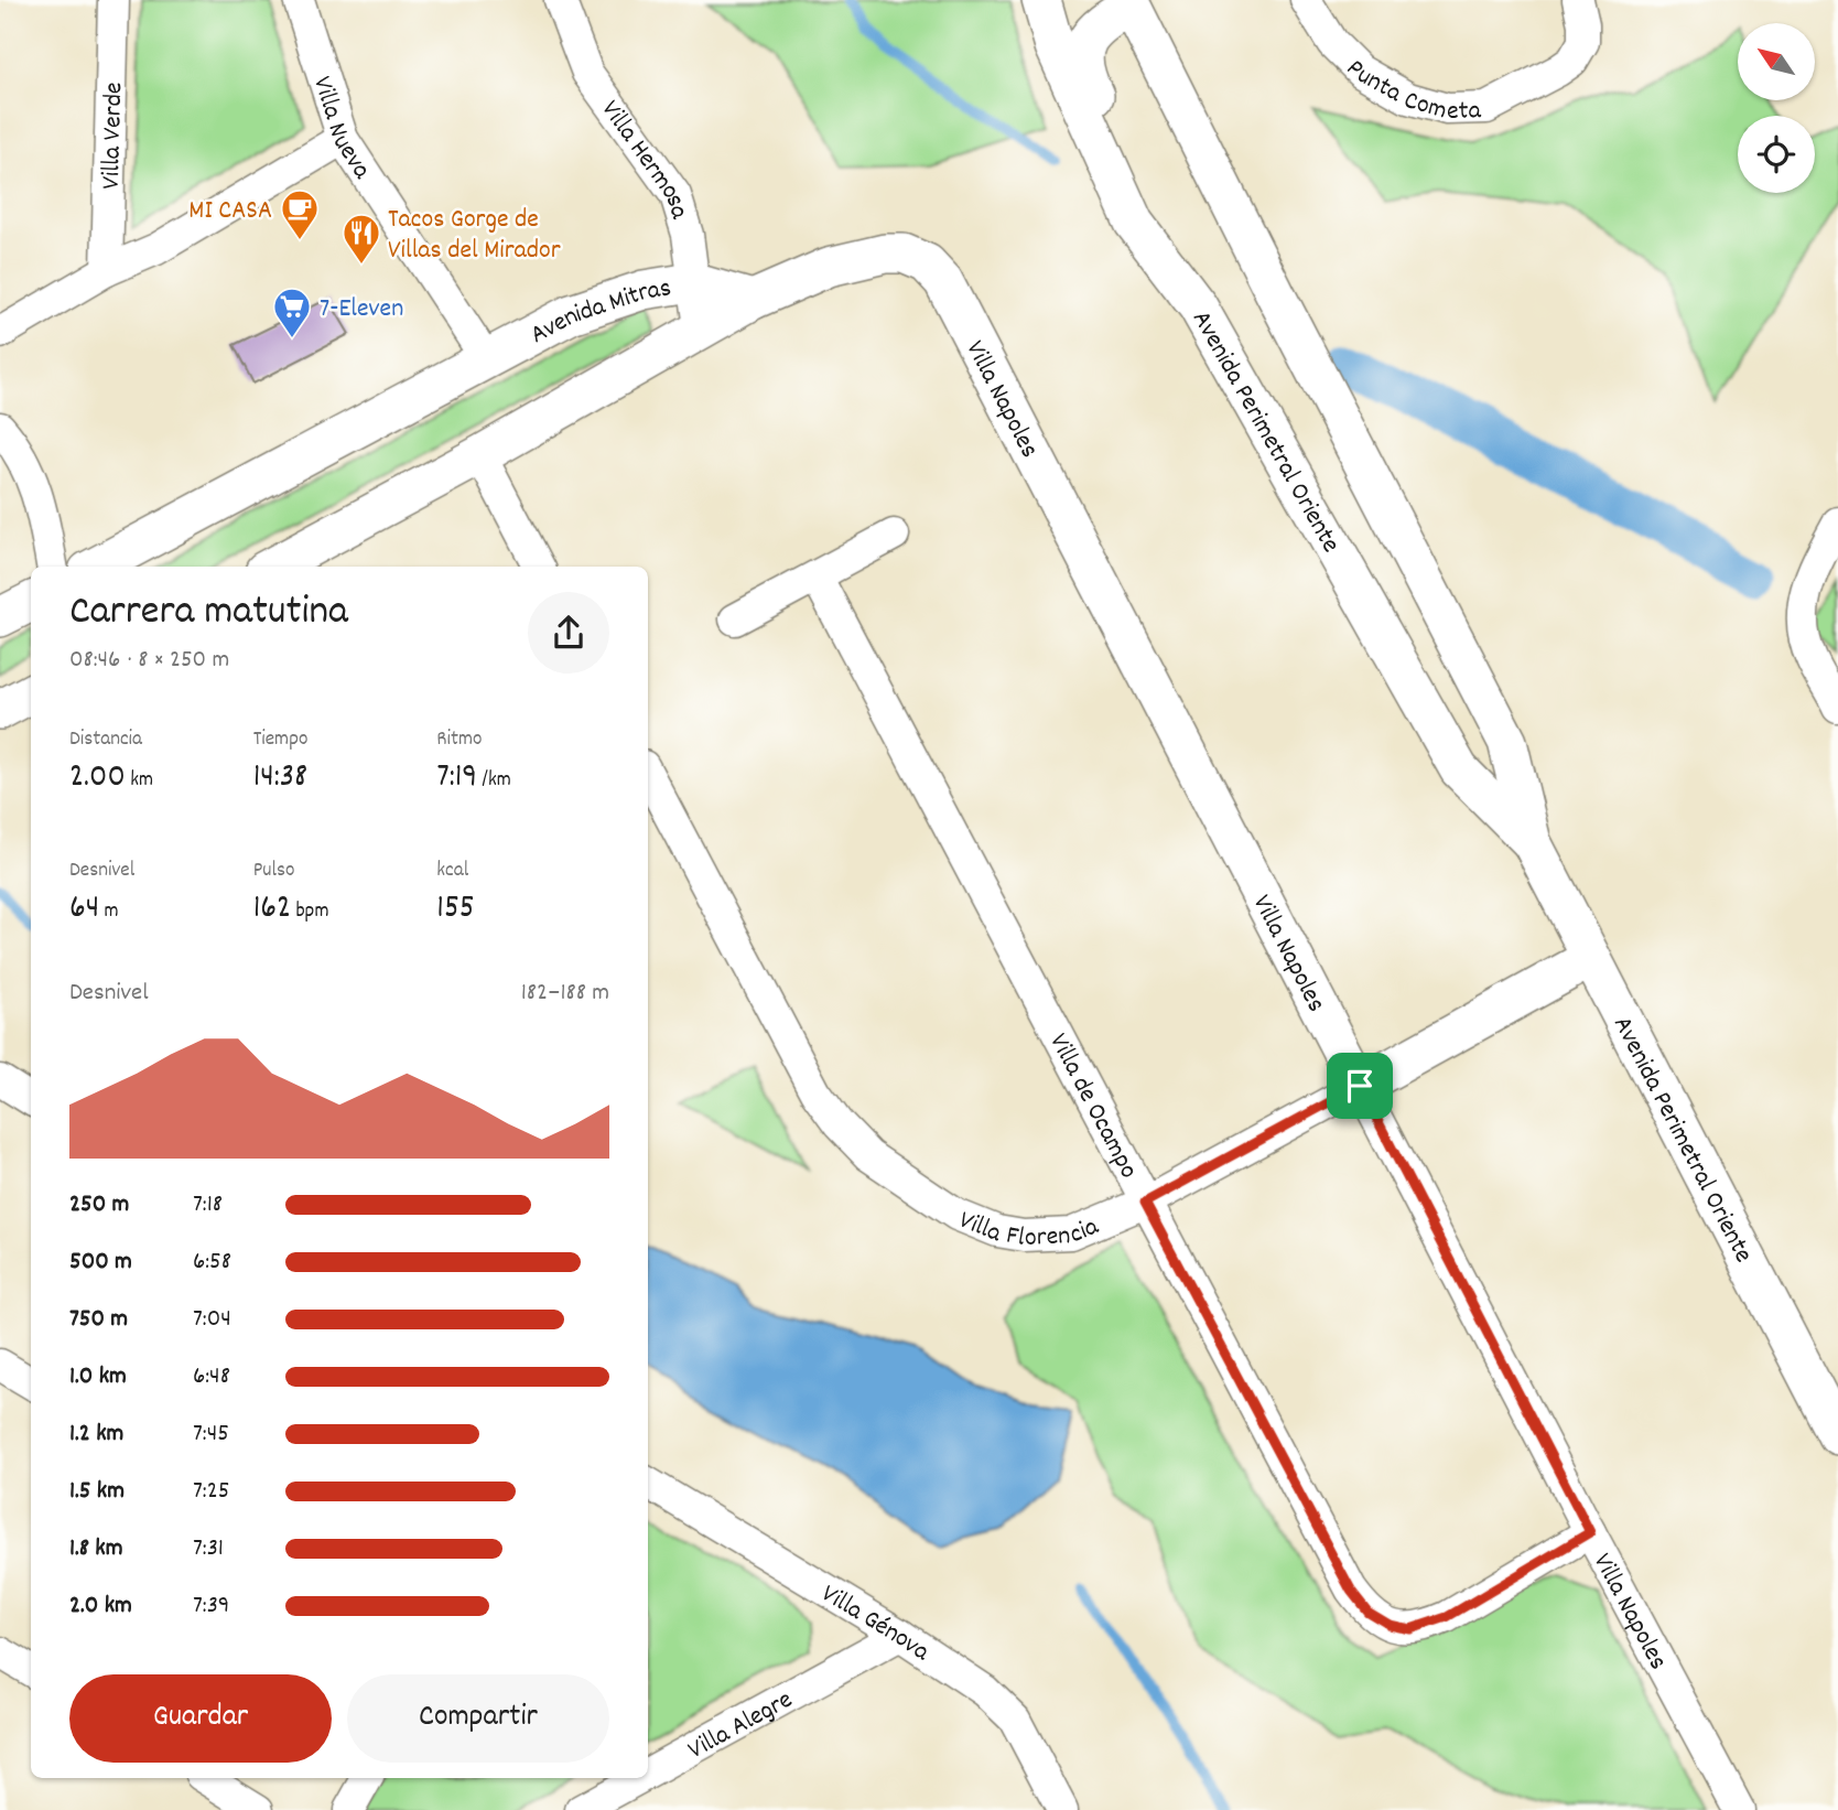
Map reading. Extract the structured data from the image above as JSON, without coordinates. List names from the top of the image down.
{
  "streets": {
    "street": [
      "Punta Cometa",
      "Villa Nueva",
      "Villa Verde",
      "Villa Hermosa",
      "Avenida Mitras",
      "Villa Napoles",
      "Avenida Perimetral Oriente",
      "Villa de Ocampo",
      "Villa Florencia",
      "Villa Génova",
      "Villa Alegre"
    ]
  },
  "crossings": [
    ["Villa Nueva", "Avenida Mitras"],
    ["Villa Hermosa", "Avenida Mitras"],
    ["Avenida Mitras", "Villa Napoles"],
    ["Villa Napoles", "Villa de Ocampo"],
    ["Villa Napoles", "Villa Florencia"],
    ["Avenida Perimetral Oriente", "Villa Florencia"],
    ["Villa de Ocampo", "Villa Florencia"],
    ["Villa Génova", "Villa Alegre"]
  ],
  "places": {
    "cafe": ["MI CASA"],
    "restaurant": ["Tacos Gorge de Villas del Mirador"],
    "supermarket": ["7-Eleven"]
  },
  "north": "top left",
  "page": {
    "heading": ["Carrera matutina", "08:46 · 8 × 250 m"],
    "stats": [
      ["Distancia", "2.00 km"],
      ["Tiempo", "14:38"],
      ["Ritmo", "7:19 /km"],
      ["Desnivel", "64 m"],
      ["Pulso", "162 bpm"],
      ["kcal", "155"]
    ],
    "chart": ["Desnivel", "182–188 m"],
    "list": [
      {
        "name": "250 m",
        "note": "7:18"
      },
      {
        "name": "500 m",
        "note": "6:58"
      },
      {
        "name": "750 m",
        "note": "7:04"
      },
      {
        "name": "1.0 km",
        "note": "6:48"
      },
      {
        "name": "1.2 km",
        "note": "7:45"
      },
      {
        "name": "1.5 km",
        "note": "7:25"
      },
      {
        "name": "1.8 km",
        "note": "7:31"
      },
      {
        "name": "2.0 km",
        "note": "7:39"
      }
    ],
    "buttons": ["Guardar", "Compartir"]
  }
}
